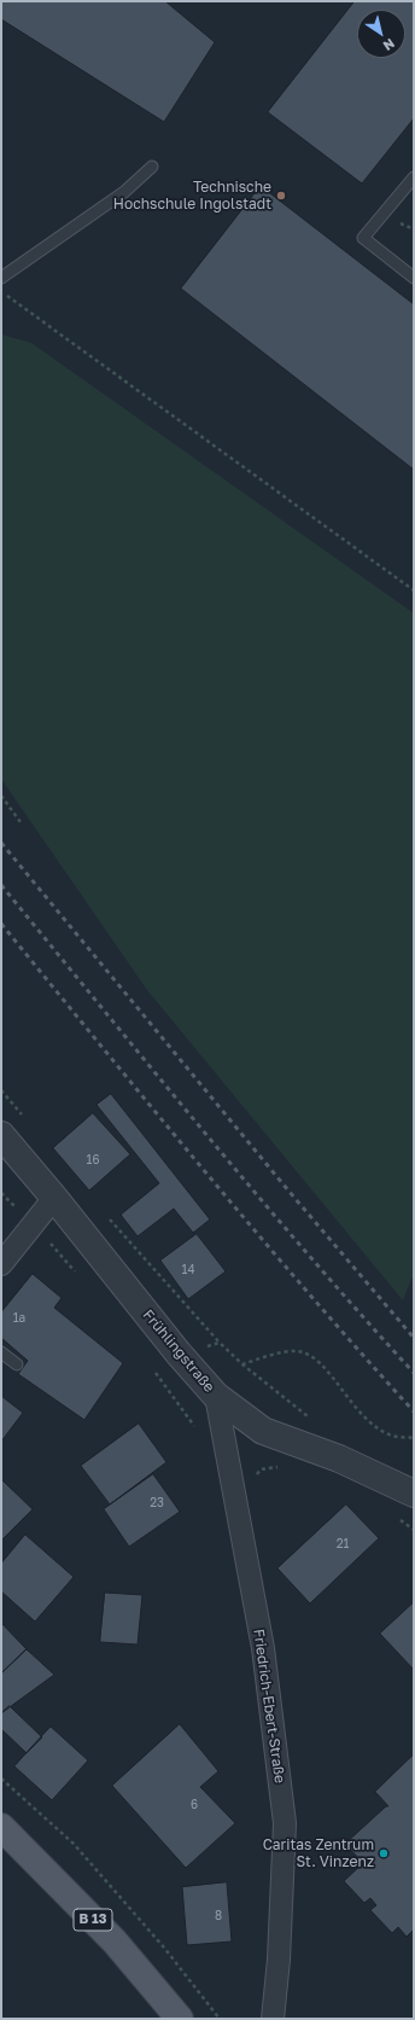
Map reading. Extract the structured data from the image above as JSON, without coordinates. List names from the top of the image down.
{
  "streets": {
    "main road": ["B 13"],
    "street": ["Frühlingstraße", "Friedrich-Ebert-Straße"]
  },
  "crossings": [
    ["Frühlingstraße", "Friedrich-Ebert-Straße"]
  ],
  "places": ["Technische Hochschule Ingolstadt", "Caritas Zentrum St. Vinzenz"],
  "house_numbers": [
    "16",
    "14",
    "1a",
    "23",
    "21",
    "6",
    "8"
  ],
  "north": "bottom right"
}
